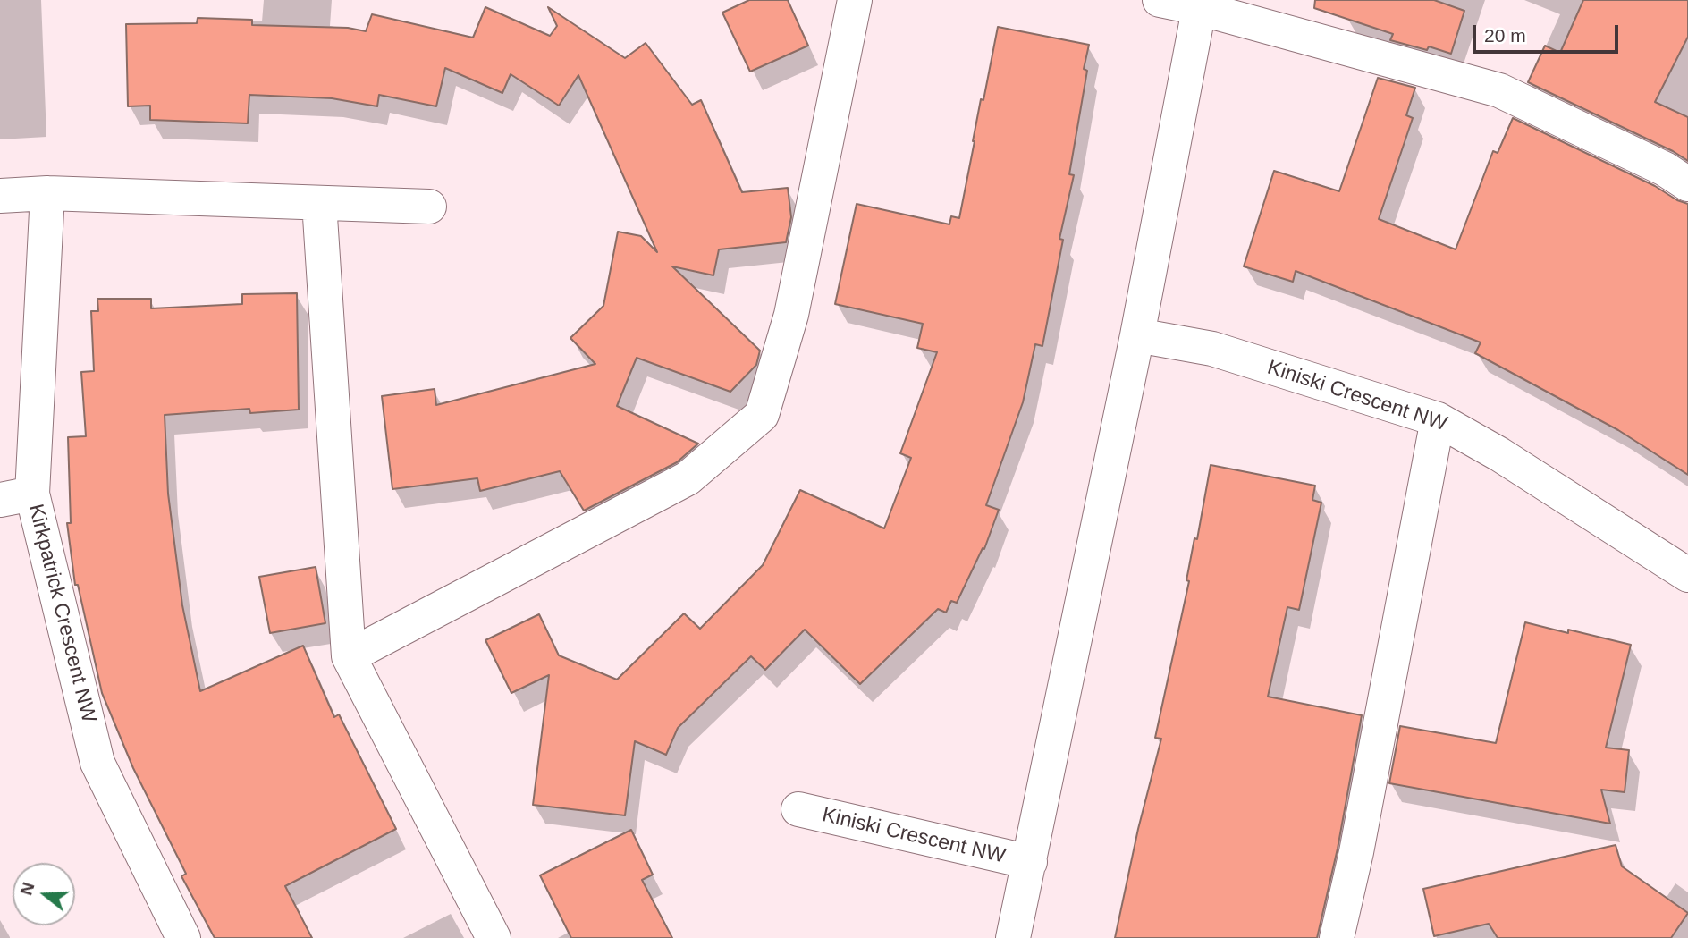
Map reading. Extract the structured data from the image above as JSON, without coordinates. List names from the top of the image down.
{
  "streets": {
    "street": ["Kiniski Crescent NW", "Kirkpatrick Crescent NW"]
  },
  "scale_bar": "20 m",
  "north": "left"
}
